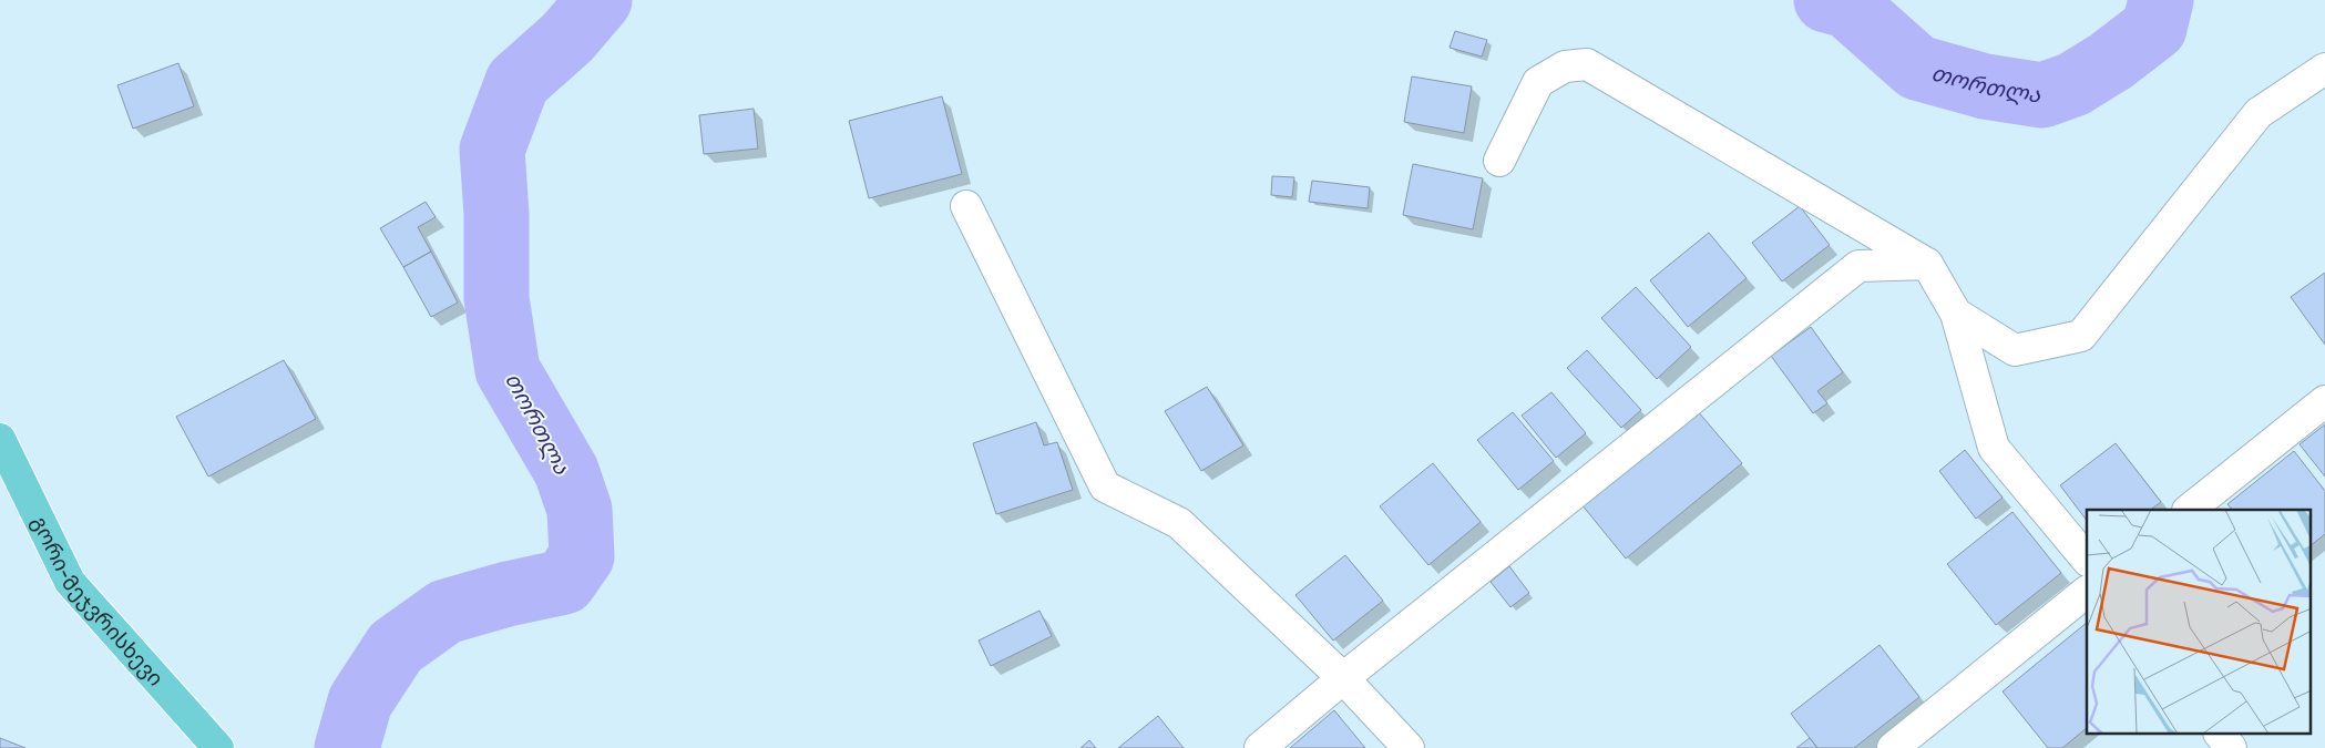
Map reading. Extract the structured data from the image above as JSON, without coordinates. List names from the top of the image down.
{
  "streets": {
    "main road": ["გორი-მეჯვრისხევი"]
  },
  "water": ["თორთლა"]
}
